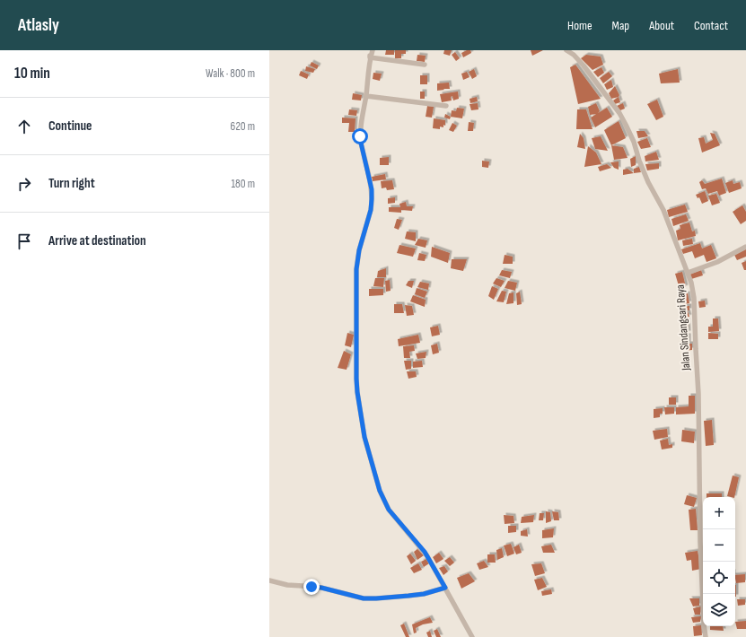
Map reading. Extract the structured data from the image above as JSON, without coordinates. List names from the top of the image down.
{
  "streets": {
    "street": ["Jalan Sindangsari Raya"]
  },
  "page": {
    "header": "Atlasly",
    "nav": [
      "Home",
      "Map",
      "About",
      "Contact"
    ],
    "heading": ["10 min", "Walk · 800 m"],
    "list": [
      ["Continue", "620 m"],
      ["Turn right", "180 m"],
      "Arrive at destination"
    ],
    "map_buttons": ["+", "−"]
  }
}
